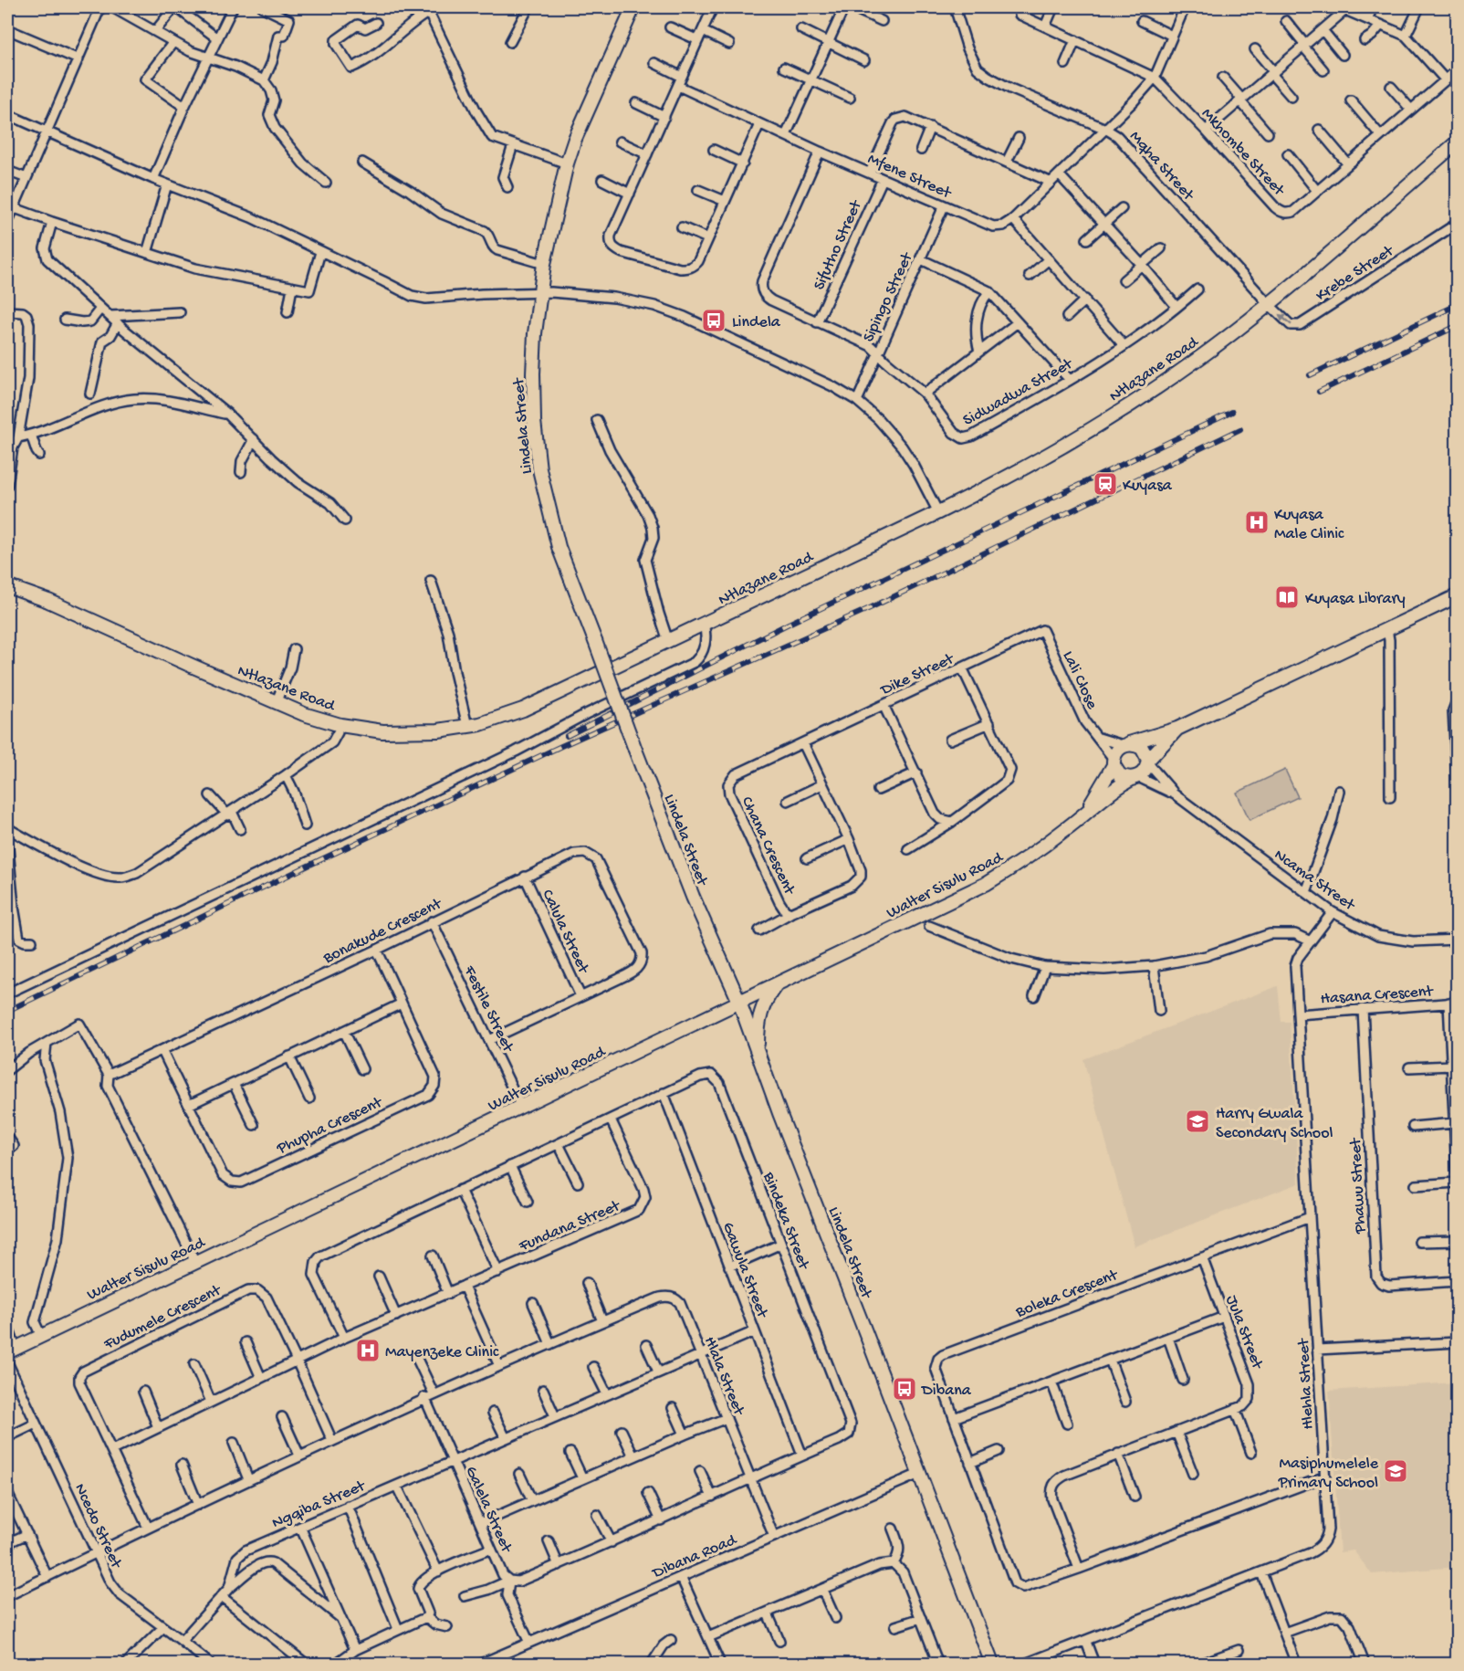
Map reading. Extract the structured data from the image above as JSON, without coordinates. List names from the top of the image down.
{
  "streets": {
    "street": [
      "Mkhombe Street",
      "Mqha Street",
      "Mfene Street",
      "Sifutho Street",
      "Krebe Street",
      "Sipingo Street",
      "Ntlazane Road",
      "Sidwadwa Street",
      "Lindela Street",
      "Dike Street",
      "Lali Close",
      "Chana Crescent",
      "Ncama Street",
      "Walter Sisulu Road",
      "Bonakude Crescent",
      "Calula Street",
      "Hasana Crescent",
      "Festile Street",
      "Phupha Crescent",
      "Phawu Street",
      "Bindeka Street",
      "Fundana Street",
      "Gawula Street",
      "Boleka Crescent",
      "Fudumele Crescent",
      "Jula Street",
      "Hlala Street",
      "Hlehla Street",
      "Ngqiba Street",
      "Galela Street",
      "Ncedo Street",
      "Dibana Road"
    ]
  },
  "crossings": [
    ["Mqha Street", "Krebe Street"],
    ["Mqha Street", "Ntlazane Road"],
    ["Mfene Street", "Sifutho Street"],
    ["Mfene Street", "Sipingo Street"],
    ["Mfene Street", "Sidwadwa Street"],
    ["Sifutho Street", "Sidwadwa Street"],
    ["Krebe Street", "Ntlazane Road"],
    ["Sipingo Street", "Sidwadwa Street"],
    ["Lindela Street", "Walter Sisulu Road"],
    ["Lindela Street", "Dibana Road"],
    ["Dike Street", "Lali Close"],
    ["Dike Street", "Chana Crescent"],
    ["Lali Close", "Ncama Street"],
    ["Lali Close", "Walter Sisulu Road"],
    ["Ncama Street", "Walter Sisulu Road"],
    ["Ncama Street", "Hlehla Street"],
    ["Walter Sisulu Road", "Festile Street"],
    ["Bonakude Crescent", "Calula Street"],
    ["Bonakude Crescent", "Festile Street"],
    ["Bonakude Crescent", "Phupha Crescent"],
    ["Hasana Crescent", "Phawu Street"],
    ["Hasana Crescent", "Hlehla Street"],
    ["Bindeka Street", "Fundana Street"],
    ["Bindeka Street", "Gawula Street"],
    ["Bindeka Street", "Hlala Street"],
    ["Fundana Street", "Fudumele Crescent"],
    ["Gawula Street", "Ngqiba Street"],
    ["Boleka Crescent", "Jula Street"],
    ["Boleka Crescent", "Hlehla Street"],
    ["Fudumele Crescent", "Hlala Street"],
    ["Hlala Street", "Ngqiba Street"],
    ["Hlala Street", "Galela Street"],
    ["Hlala Street", "Ncedo Street"],
    ["Hlala Street", "Dibana Road"],
    ["Ngqiba Street", "Galela Street"],
    ["Ngqiba Street", "Ncedo Street"]
  ],
  "one_way": ["Krebe Street"],
  "places": {
    "bus stop": ["Lindela", "Dibana"],
    "station": ["Kuyasa"],
    "hospital": ["Kuyasa Male Clinic", "Mayenzeke Clinic"],
    "library": ["Kuyasa Library"],
    "school or university": ["Harry Gwala Secondary School", "Masiphumelele Primary School"]
  }
}
